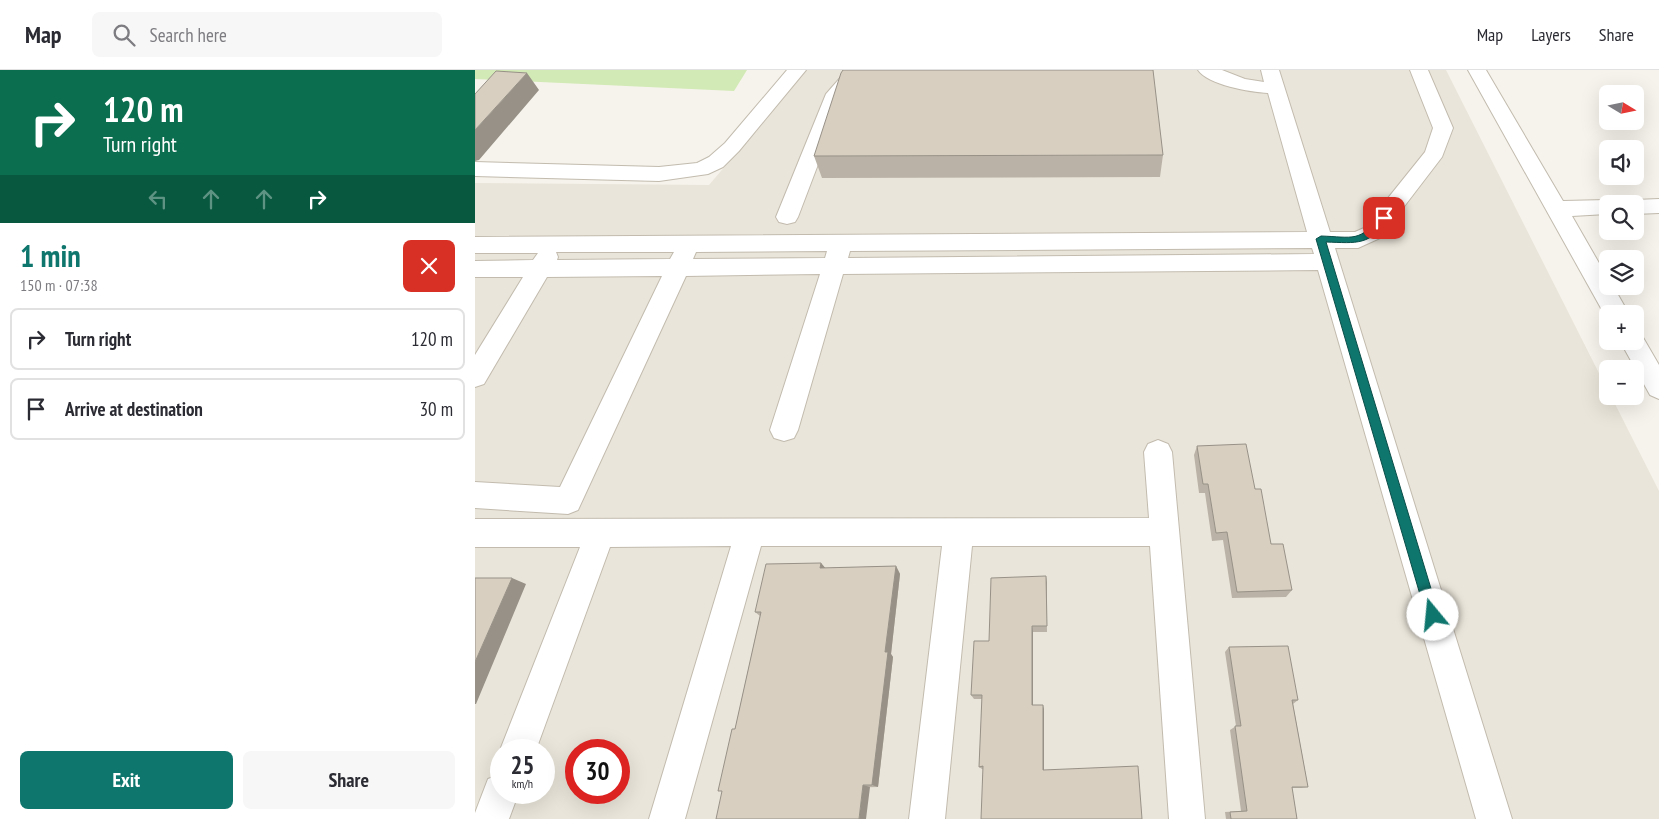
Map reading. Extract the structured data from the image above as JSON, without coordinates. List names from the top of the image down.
{
  "north": "right",
  "page": {
    "header": "Map",
    "search": "Search here",
    "nav": ["Map", "Layers", "Share"],
    "turn": ["120 m", "Turn right"],
    "map_buttons": ["+", "−"],
    "heading": ["1 min", "150 m · 07:38"],
    "list": [
      {
        "name": "Turn right",
        "value": "120 m"
      },
      {
        "name": "Arrive at destination",
        "value": "30 m"
      }
    ],
    "speed": "25 km/h",
    "limit": "30",
    "buttons": ["Exit", "Share"]
  }
}
